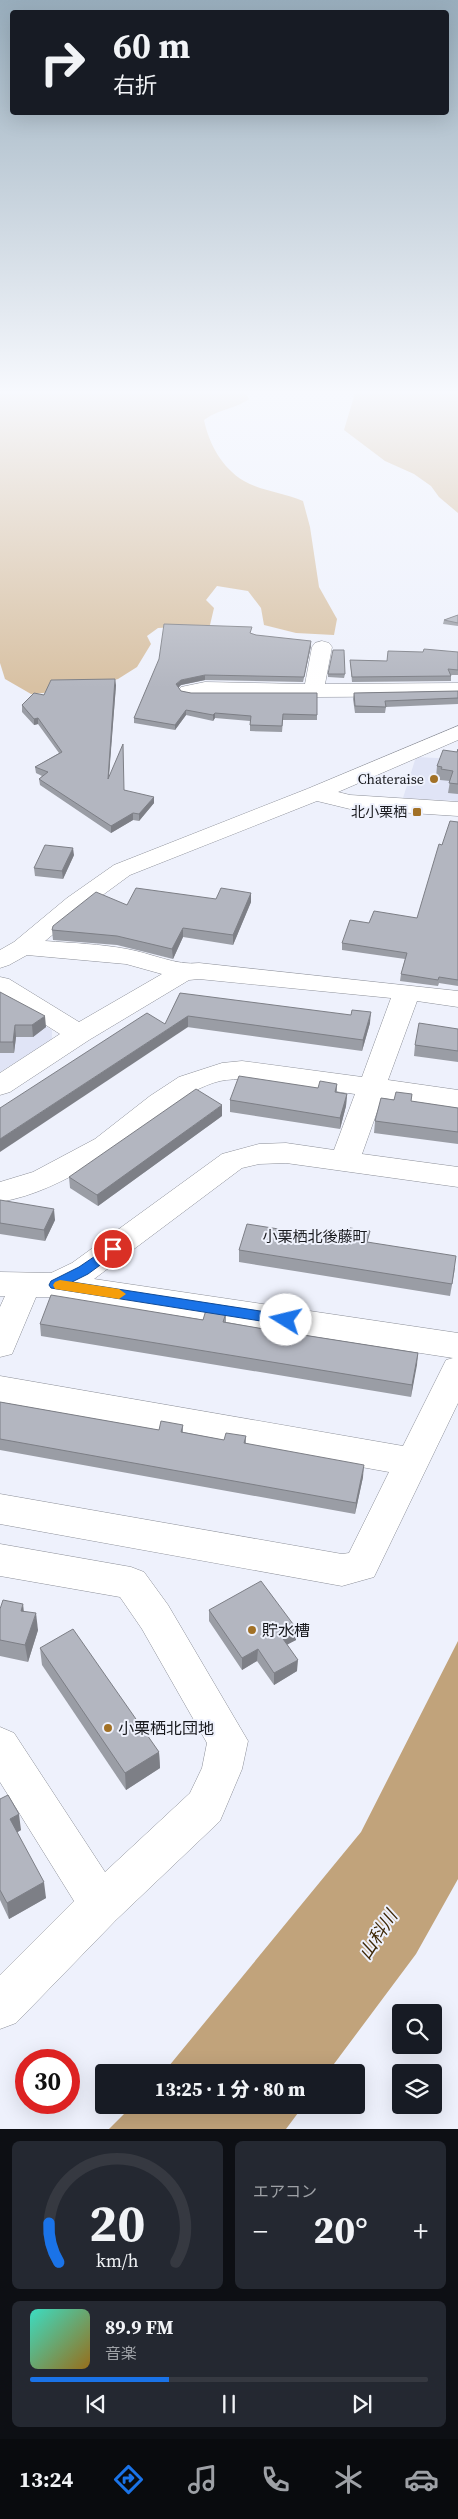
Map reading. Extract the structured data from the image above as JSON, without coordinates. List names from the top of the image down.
{
  "districts": ["小栗栖北後藤町"],
  "water": ["山科川"],
  "places": {
    "other": ["Chateraise", "貯水槽", "小栗栖北団地"],
    "transit": ["北小栗栖"]
  },
  "page": {
    "turn": ["60 m", "右折"],
    "limit": "30",
    "trip": "13:25 · 1 分 · 80 m",
    "tile": "エアコン",
    "heat": ["−", "20°", "+"],
    "song": ["89.9 FM", "音楽"],
    "tabs": "13:24",
    "gauge": ["20", "km/h"]
  }
}
